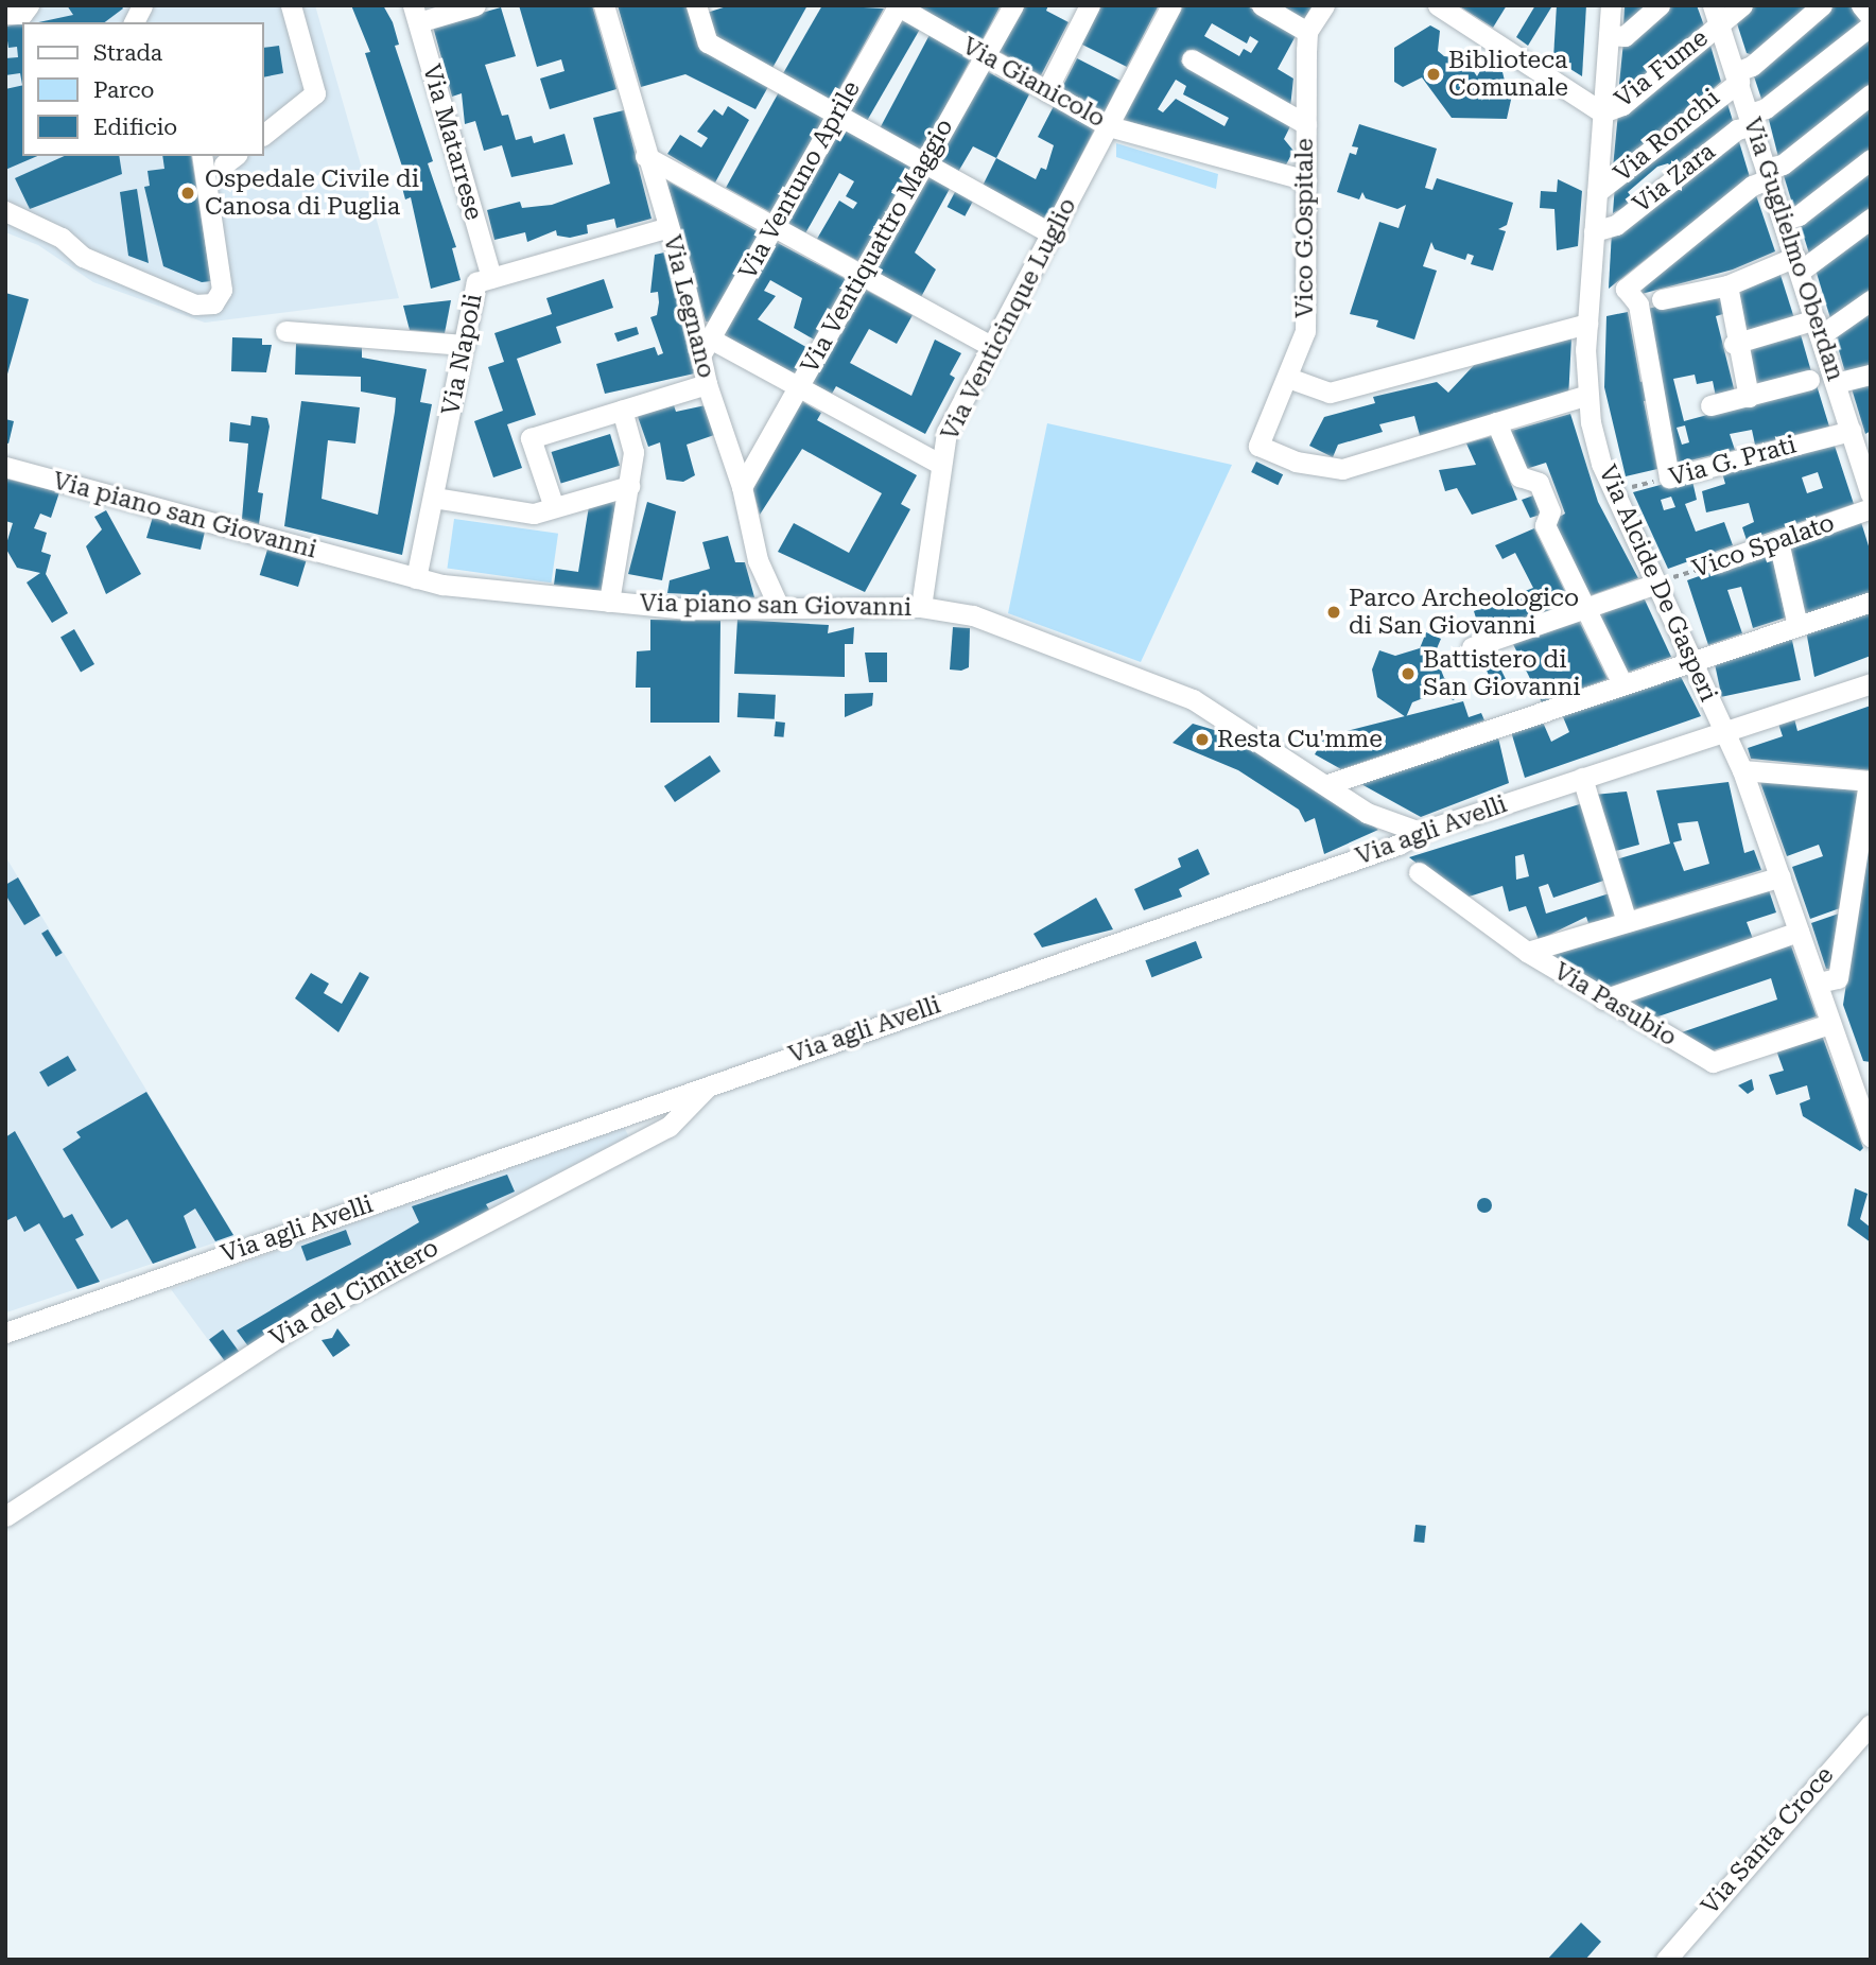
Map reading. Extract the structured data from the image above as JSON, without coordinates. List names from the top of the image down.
{
  "streets": {
    "street": [
      "Via Fume",
      "Via Gianicolo",
      "Via Ronchi",
      "Via Matarrese",
      "Via Zara",
      "Via Ventuno Aprile",
      "Vico G.Ospitale",
      "Via Ventiquattro Maggio",
      "Via Guglielmo Oberdan",
      "Via Legnano",
      "Via Venticinque Luglio",
      "Via Napoli",
      "Via G. Prati",
      "Via piano san Giovanni",
      "Vico Spalato",
      "Via Alcide De Gasperi",
      "Via agli Avelli",
      "Via Pasubio",
      "Via del Cimitero",
      "Via Santa Croce"
    ]
  },
  "crossings": [
    ["Via Fume", "Via Guglielmo Oberdan"],
    ["Via Fume", "Via Alcide De Gasperi"],
    ["Via Gianicolo", "Via Ventuno Aprile"],
    ["Via Gianicolo", "Vico G.Ospitale"],
    ["Via Gianicolo", "Via Ventiquattro Maggio"],
    ["Via Gianicolo", "Via Venticinque Luglio"],
    ["Via Ronchi", "Via Guglielmo Oberdan"],
    ["Via Ronchi", "Via Alcide De Gasperi"],
    ["Via Matarrese", "Via Napoli"],
    ["Via Zara", "Via Guglielmo Oberdan"],
    ["Via Zara", "Via Alcide De Gasperi"],
    ["Via Ventuno Aprile", "Via Legnano"],
    ["Via Ventiquattro Maggio", "Via Legnano"],
    ["Via Guglielmo Oberdan", "Via G. Prati"],
    ["Via Legnano", "Via Napoli"],
    ["Via Legnano", "Via piano san Giovanni"],
    ["Via Venticinque Luglio", "Via piano san Giovanni"],
    ["Via Napoli", "Via piano san Giovanni"],
    ["Via G. Prati", "Via Alcide De Gasperi"],
    ["Via piano san Giovanni", "Via agli Avelli"],
    ["Vico Spalato", "Via Alcide De Gasperi"],
    ["Via Alcide De Gasperi", "Via agli Avelli"],
    ["Via Alcide De Gasperi", "Via Pasubio"],
    ["Via agli Avelli", "Via del Cimitero"]
  ],
  "places": [
    "Biblioteca Comunale",
    "Ospedale Civile di Canosa di Puglia",
    "Parco Archeologico di San Giovanni",
    "Battistero di San Giovanni",
    "Resta Cu'mme"
  ],
  "legend": ["Strada", "Parco", "Edificio"]
}
